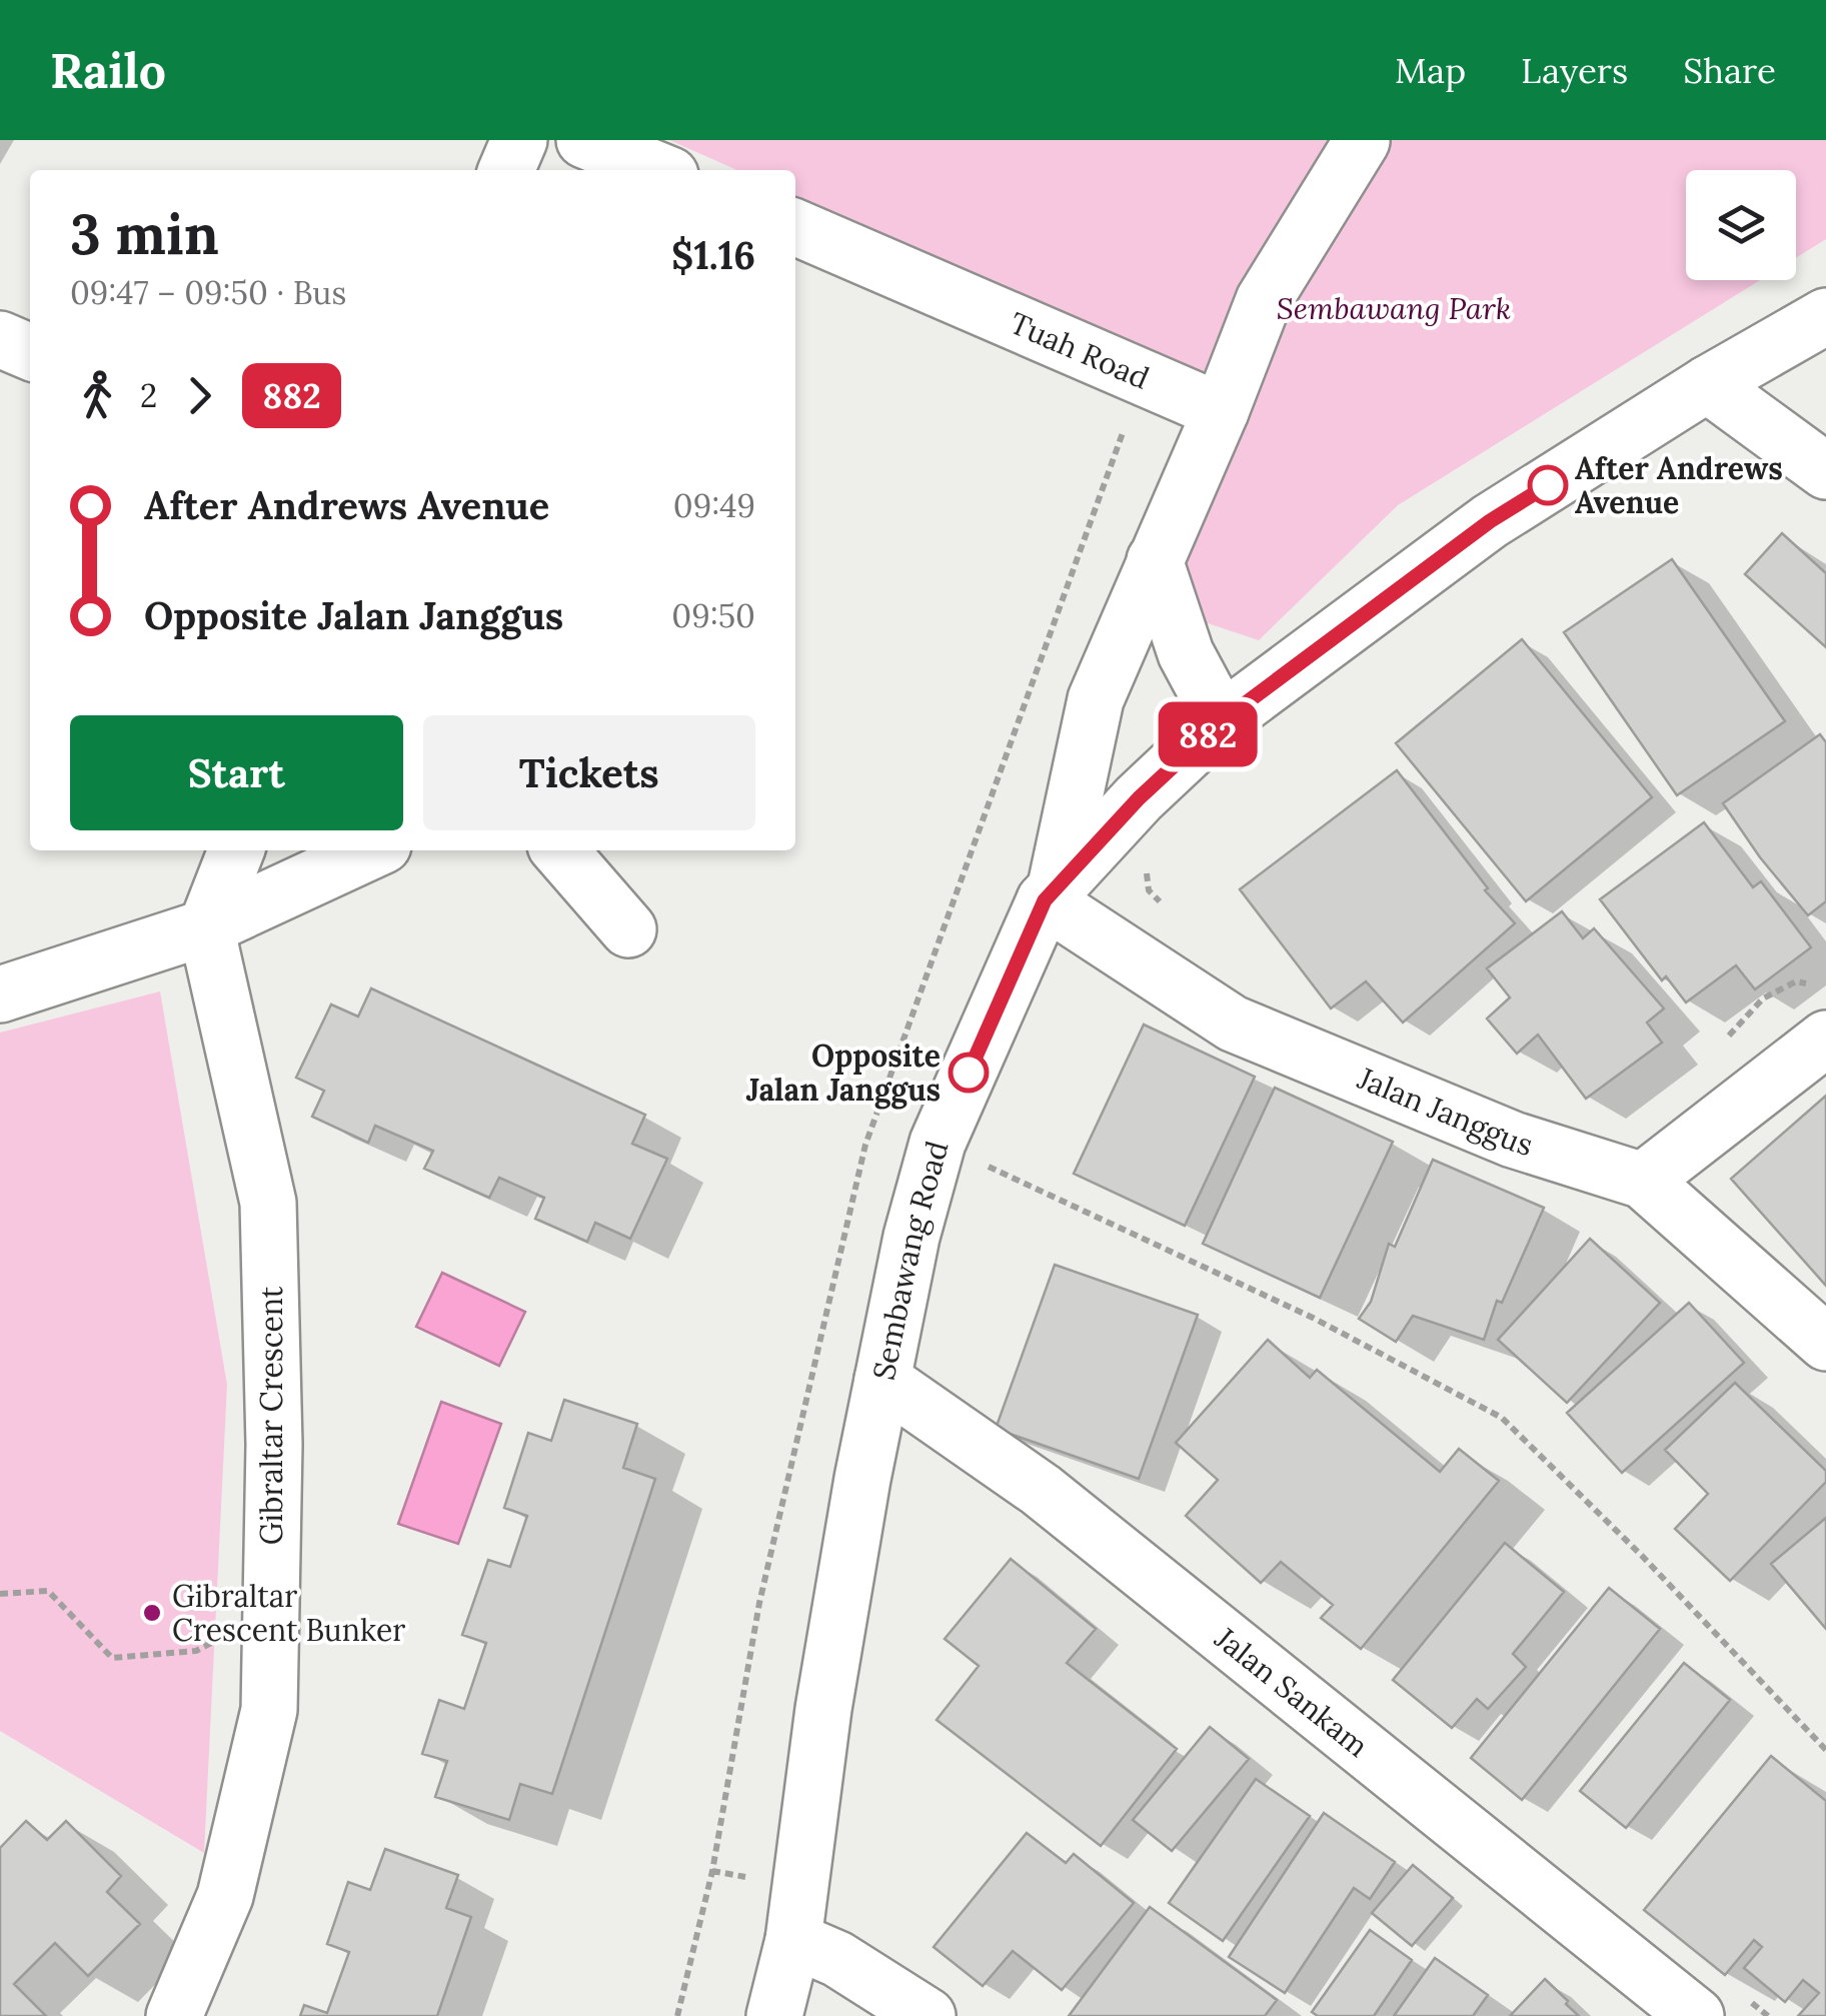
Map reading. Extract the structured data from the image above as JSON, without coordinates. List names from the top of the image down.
{
  "streets": {
    "street": [
      "Tuah Road",
      "Jalan Janggus",
      "Sembawang Road",
      "Gibraltar Crescent",
      "Jalan Sankam"
    ]
  },
  "crossings": [
    ["Jalan Janggus", "Sembawang Road"],
    ["Sembawang Road", "Jalan Sankam"]
  ],
  "parks": ["Sembawang Park"],
  "places": ["After Andrews Avenue", "Opposite Jalan Janggus", "Gibraltar Crescent Bunker"],
  "lines": ["bus line 882"],
  "page": {
    "header": "Railo",
    "nav": ["Map", "Layers", "Share"],
    "on_map": "882",
    "heading": ["3 min", "09:47 – 09:50 · Bus", "$1.16"],
    "legs": ["2", "882"],
    "list": [
      {
        "name": "After Andrews Avenue",
        "value": "09:49"
      },
      {
        "name": "Opposite Jalan Janggus",
        "value": "09:50"
      }
    ],
    "buttons": ["Start", "Tickets"]
  }
}
